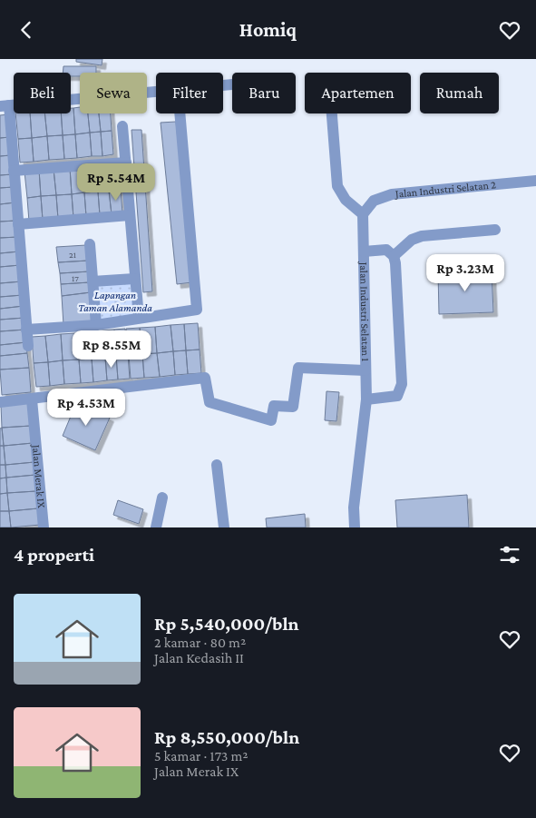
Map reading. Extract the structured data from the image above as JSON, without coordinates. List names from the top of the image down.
{
  "streets": {
    "street": ["Jalan Industri Selatan 2", "Jalan Industri Selatan 1", "Jalan Merak IX"]
  },
  "crossings": [
    ["Jalan Industri Selatan 2", "Jalan Industri Selatan 1"]
  ],
  "parks": ["Lapangan Taman Alamanda"],
  "house_numbers": ["21", "17"],
  "page": {
    "header": "Homiq",
    "chip": [
      "Beli",
      "Sewa",
      "Filter",
      "Baru",
      "Apartemen",
      "Rumah"
    ],
    "price": [
      "Rp 5.54M",
      "Rp 3.23M",
      "Rp 8.55M",
      "Rp 4.53M"
    ],
    "heading": "4 properti",
    "list": [
      {
        "name": "Rp 5,540,000/bln",
        "note": "2 kamar · 80 m² · Jalan Kedasih II"
      },
      {
        "name": "Rp 8,550,000/bln",
        "note": "5 kamar · 173 m² · Jalan Merak IX"
      }
    ]
  }
}
